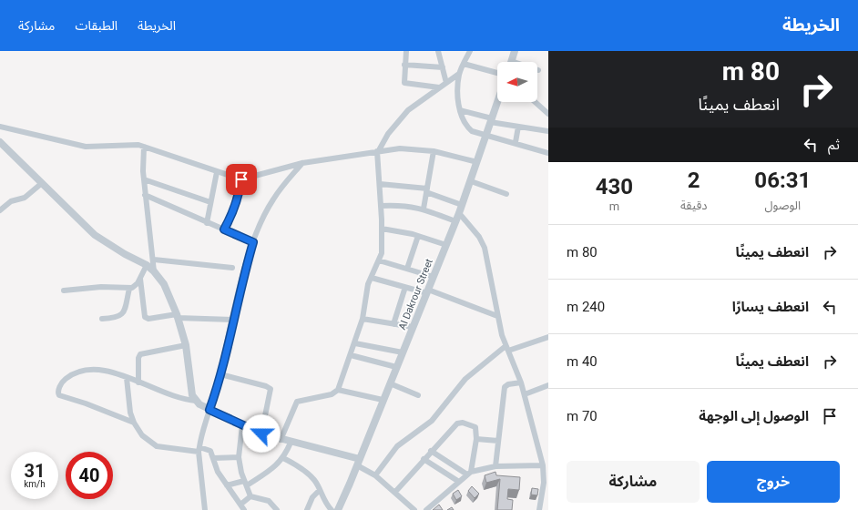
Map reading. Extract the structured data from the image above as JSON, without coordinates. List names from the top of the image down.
{
  "streets": {
    "street": ["Al Dakrour Street"]
  },
  "north": "left",
  "page": {
    "header": "الخريطة",
    "nav": ["الخريطة", "الطبقات", "مشاركة"],
    "turn": ["80 m", "انعطف يمينًا"],
    "then": "ثم",
    "eta": [
      "06:31",
      "الوصول",
      "2",
      "دقيقة",
      "430",
      "m"
    ],
    "list": [
      {
        "name": "انعطف يمينًا",
        "value": "80 m"
      },
      {
        "name": "انعطف يسارًا",
        "value": "240 m"
      },
      {
        "name": "انعطف يمينًا",
        "value": "40 m"
      },
      {
        "name": "الوصول إلى الوجهة",
        "value": "70 m"
      }
    ],
    "speed": "31 km/h",
    "limit": "40",
    "buttons": ["خروج", "مشاركة"]
  }
}
